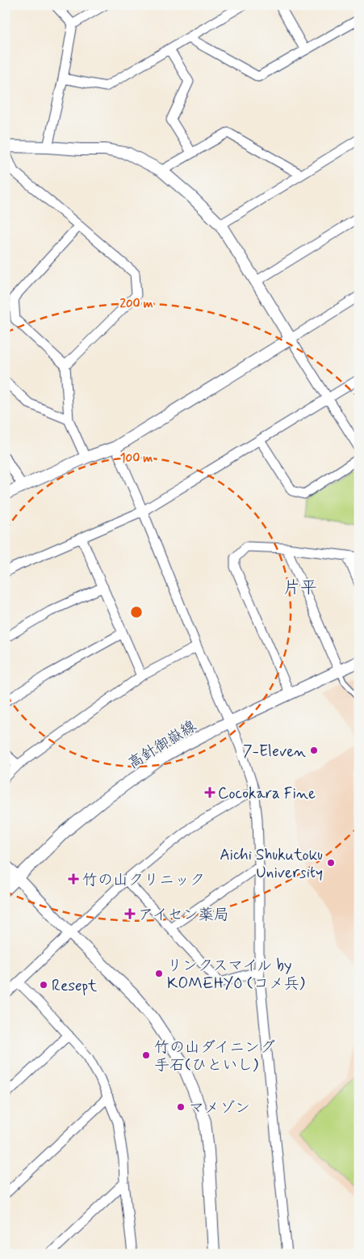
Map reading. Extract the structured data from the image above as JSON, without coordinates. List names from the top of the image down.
{
  "streets": {
    "street": ["高針御嶽線"]
  },
  "districts": ["片平"],
  "places": {
    "other": [
      "7-Eleven",
      "Aichi Shukutoku University",
      "リンクスマイル by KOMEHYO (コメ兵)",
      "Resept",
      "竹の山ダイニング 手石(ひといし)",
      "マメゾン"
    ],
    "health": ["Cocokara Fine", "竹の山クリニック", "アイセン薬局"]
  },
  "rings": ["200 m", "100 m"]
}
